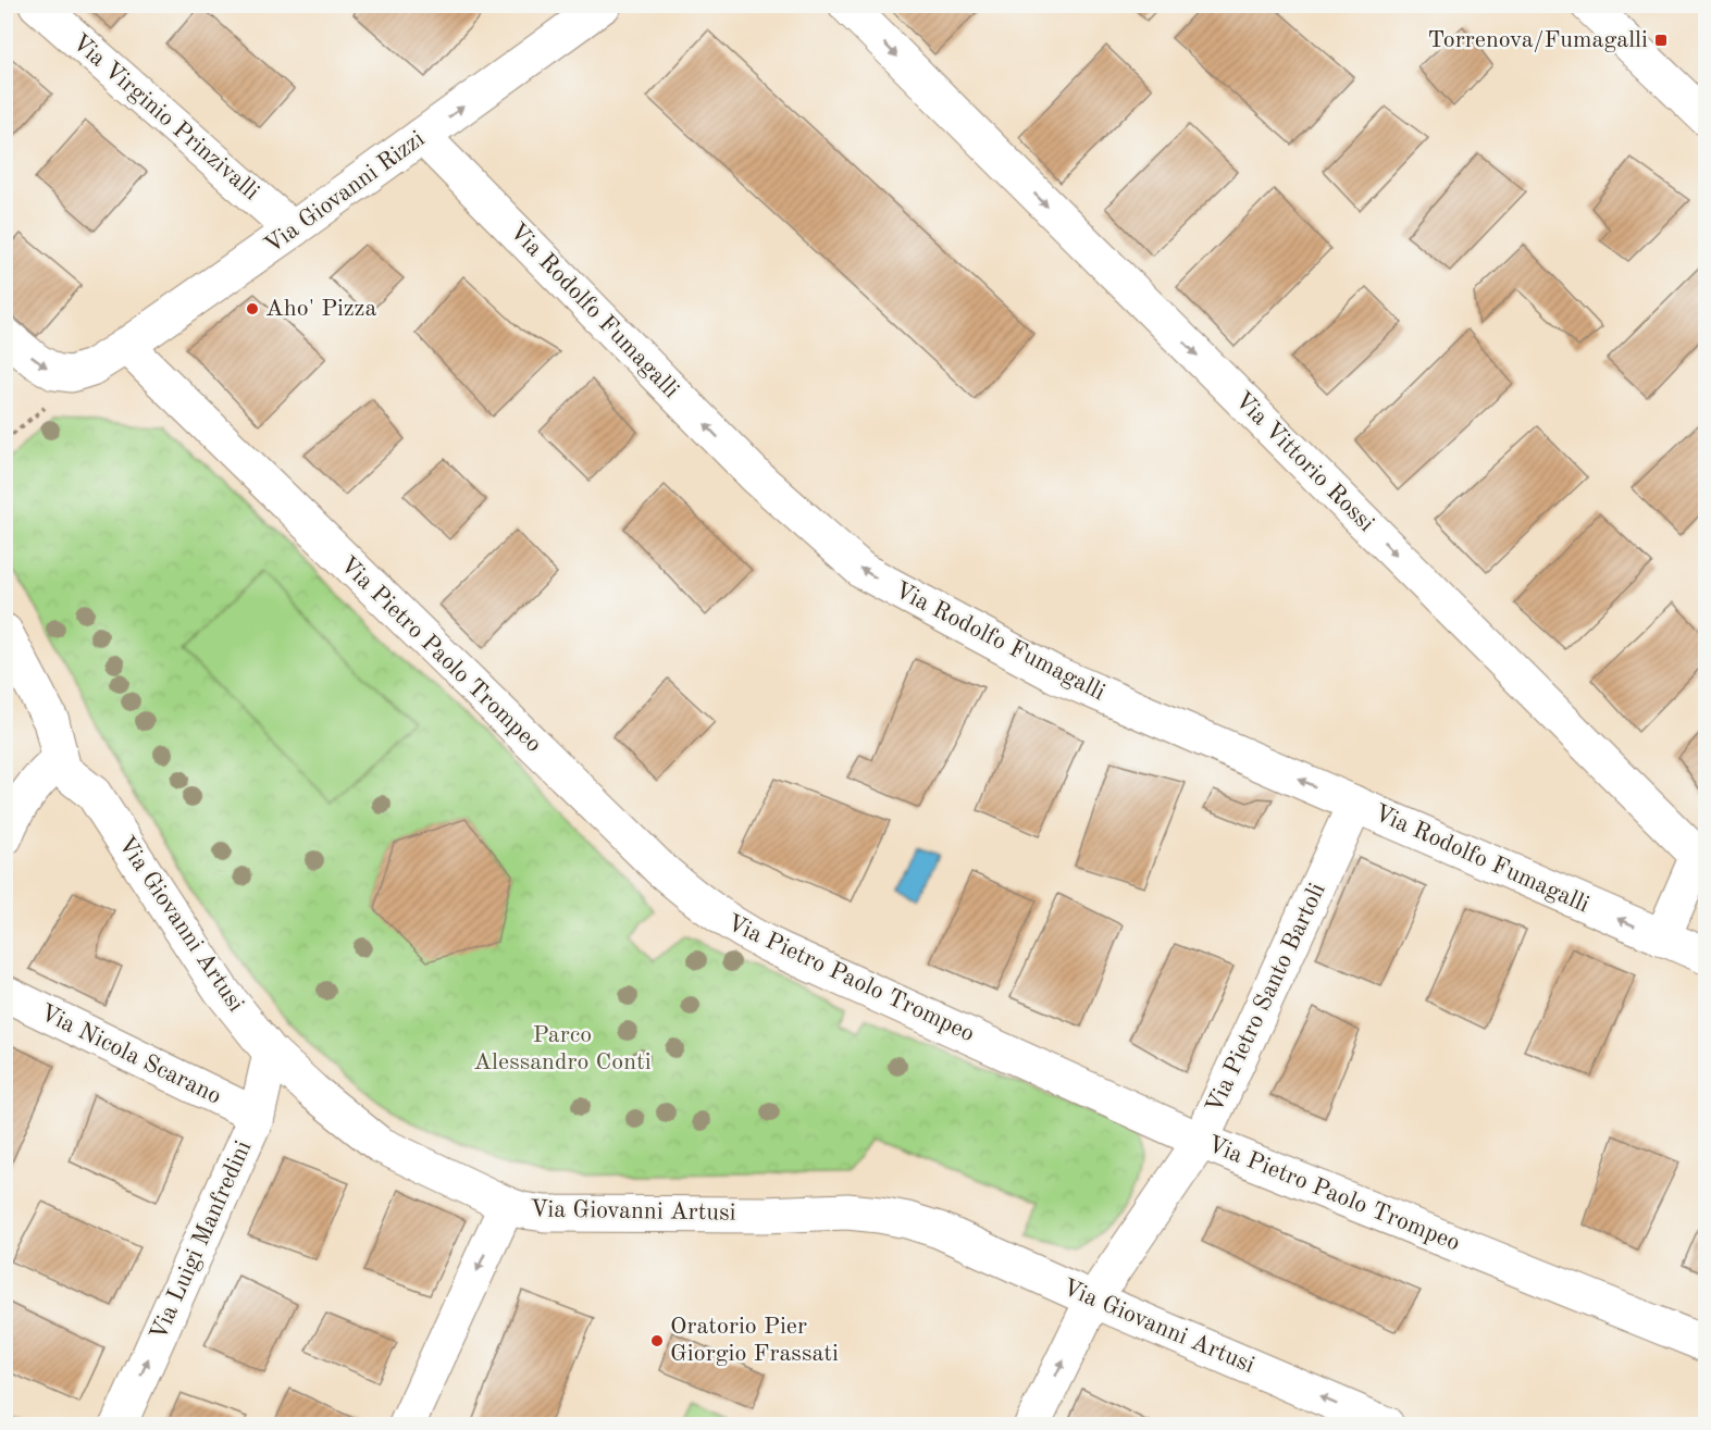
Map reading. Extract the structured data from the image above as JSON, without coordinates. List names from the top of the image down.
{
  "streets": {
    "street": [
      "Via Virginio Prinzivalli",
      "Via Giovanni Rizzi",
      "Via Rodolfo Fumagalli",
      "Via Vittorio Rossi",
      "Via Pietro Paolo Trompeo",
      "Via Giovanni Artusi",
      "Via Pietro Santo Bartoli",
      "Via Nicola Scarano",
      "Via Luigi Manfredini"
    ]
  },
  "crossings": [
    ["Via Virginio Prinzivalli", "Via Giovanni Rizzi"],
    ["Via Giovanni Rizzi", "Via Rodolfo Fumagalli"],
    ["Via Giovanni Rizzi", "Via Pietro Paolo Trompeo"],
    ["Via Rodolfo Fumagalli", "Via Vittorio Rossi"],
    ["Via Rodolfo Fumagalli", "Via Pietro Santo Bartoli"],
    ["Via Pietro Paolo Trompeo", "Via Pietro Santo Bartoli"],
    ["Via Giovanni Artusi", "Via Pietro Santo Bartoli"],
    ["Via Giovanni Artusi", "Via Luigi Manfredini"],
    ["Via Nicola Scarano", "Via Luigi Manfredini"]
  ],
  "one_way": ["Via Giovanni Rizzi", "Via Rodolfo Fumagalli", "Via Vittorio Rossi"],
  "parks": ["Parco Alessandro Conti"],
  "places": {
    "transit": ["Torrenova/Fumagalli"],
    "other": ["Aho' Pizza", "Oratorio Pier Giorgio Frassati"]
  }
}
